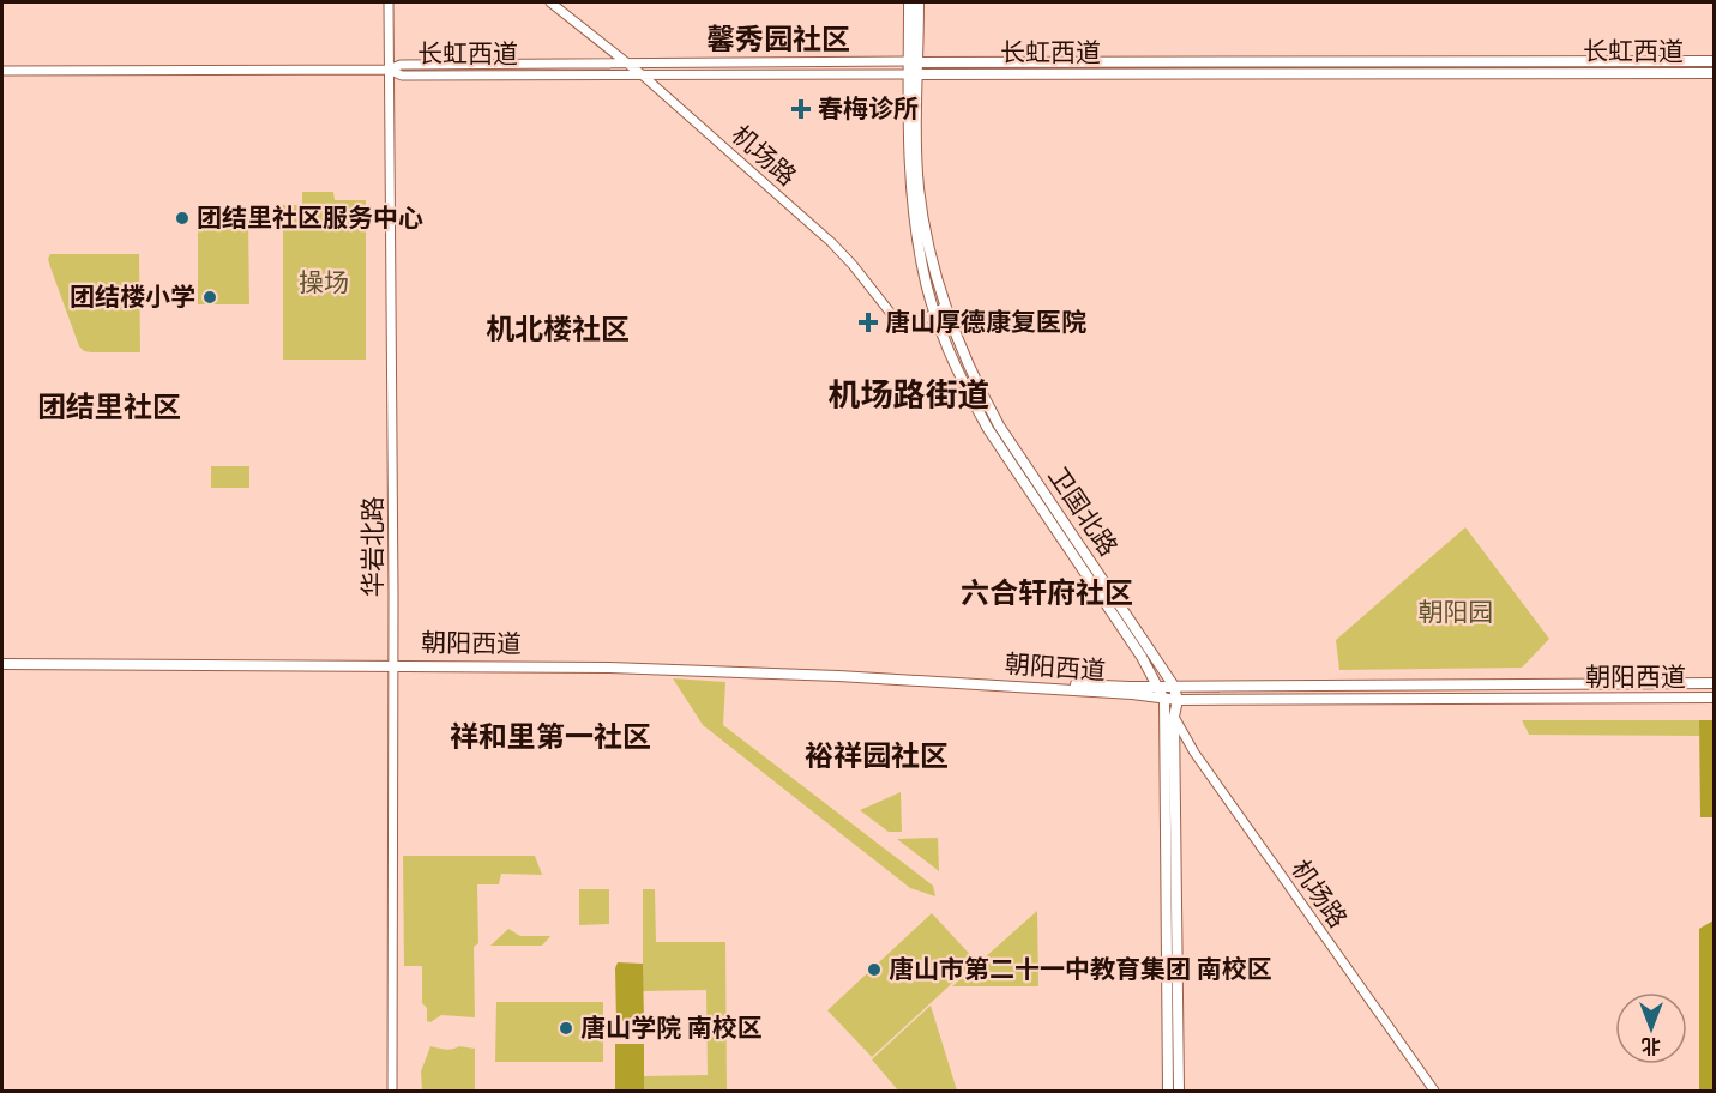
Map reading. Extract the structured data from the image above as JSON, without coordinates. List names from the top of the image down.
{
  "streets": {
    "main road": ["长虹西道", "卫国北路", "朝阳西道"],
    "street": ["机场路", "华岩北路"]
  },
  "crossings": [
    ["长虹西道", "机场路"],
    ["长虹西道", "卫国北路"],
    ["长虹西道", "华岩北路"],
    ["机场路", "卫国北路"],
    ["卫国北路", "朝阳西道"],
    ["华岩北路", "朝阳西道"]
  ],
  "districts": [
    "馨秀园社区",
    "机北楼社区",
    "机场路街道",
    "团结里社区",
    "六合轩府社区",
    "祥和里第一社区",
    "裕祥园社区"
  ],
  "parks": ["操场", "朝阳园"],
  "places": {
    "health": ["春梅诊所", "唐山厚德康复医院"],
    "other": [
      "团结里社区服务中心",
      "团结楼小学",
      "唐山市第二十一中教育集团 南校区",
      "唐山学院 南校区"
    ]
  },
  "north": "bottom"
}
